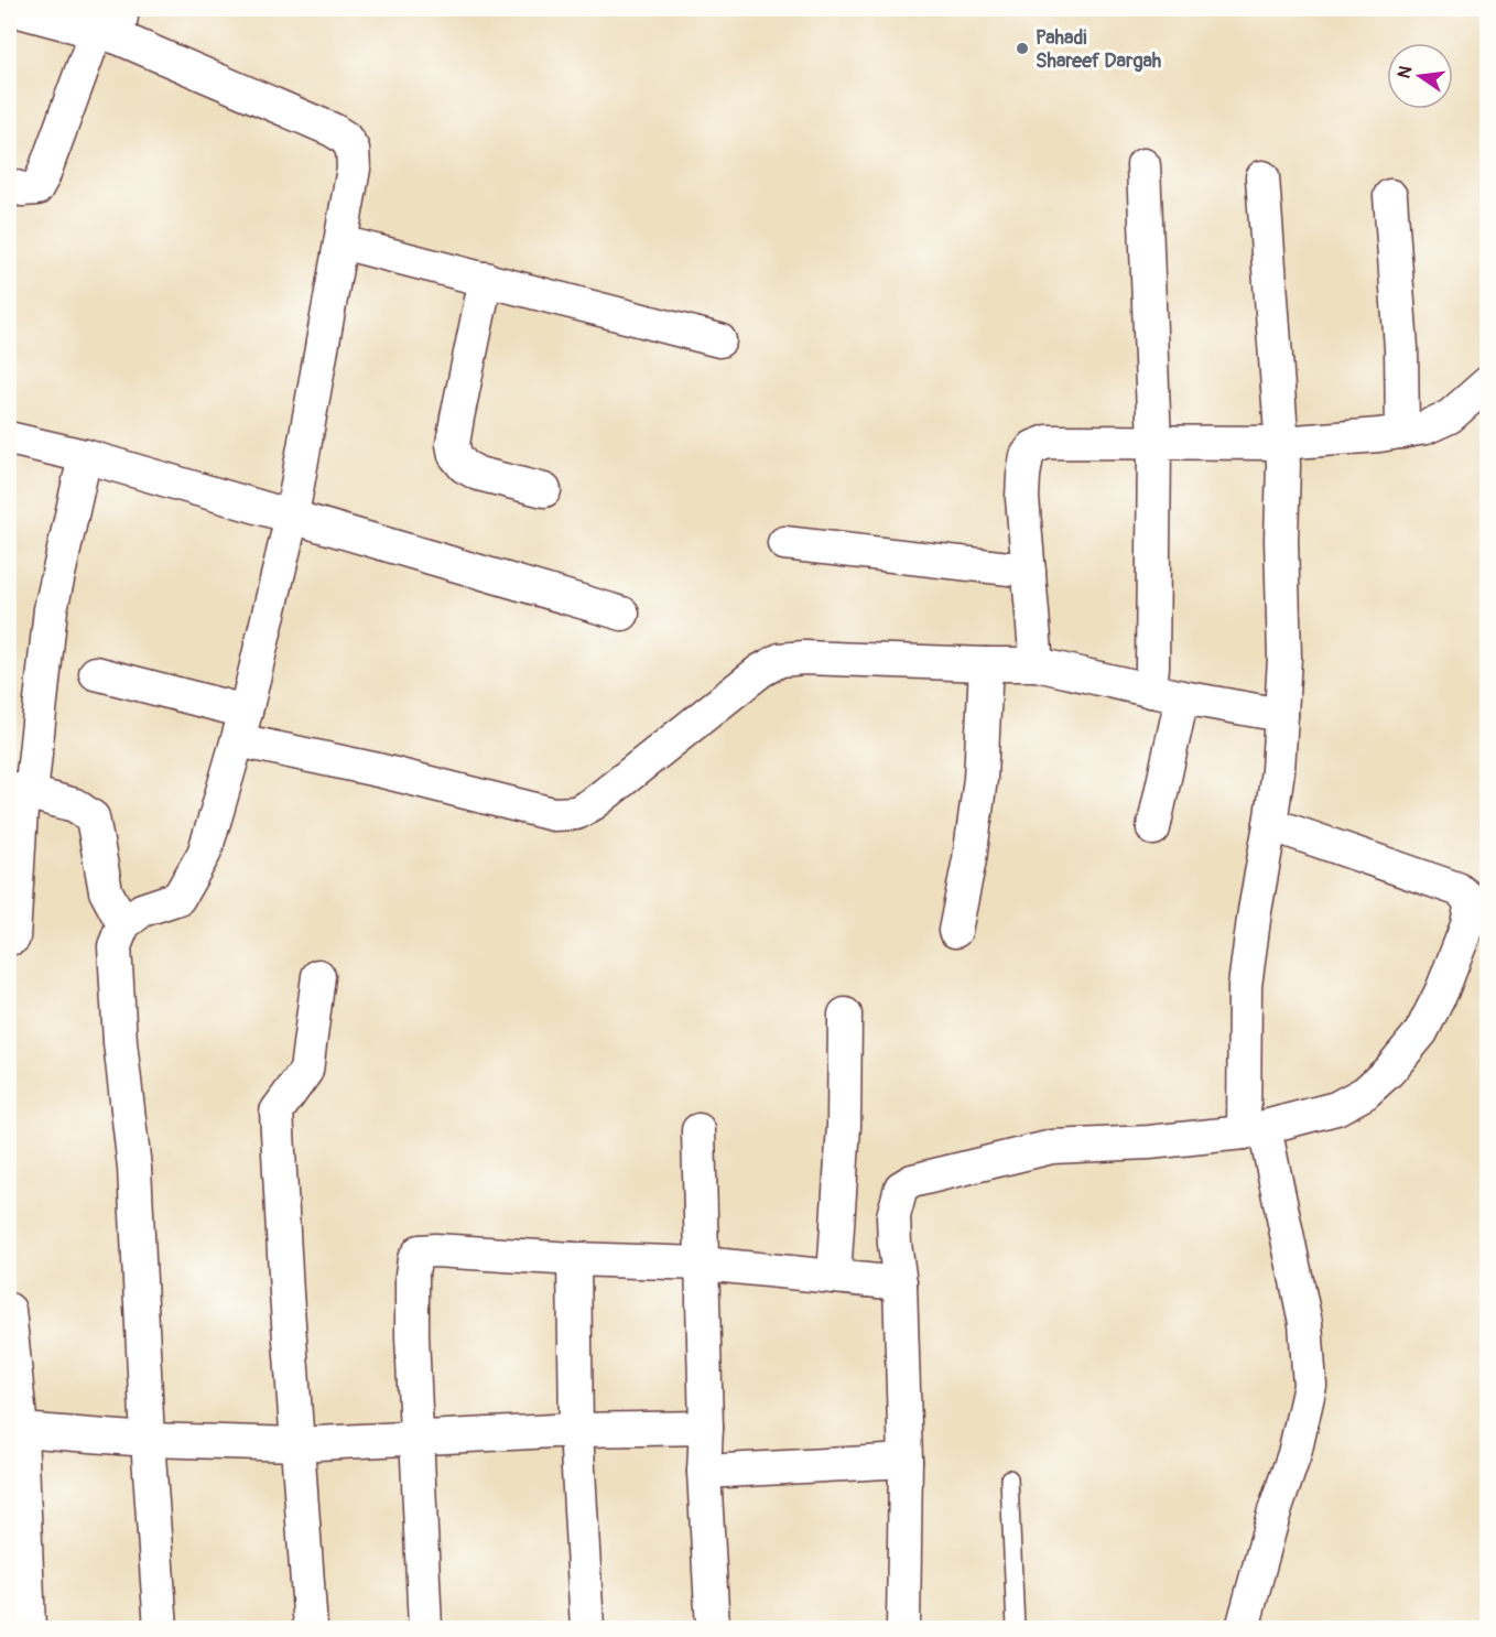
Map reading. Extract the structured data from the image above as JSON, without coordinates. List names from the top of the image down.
{
  "places": ["Pahadi Shareef Dargah"],
  "north": "left"
}
